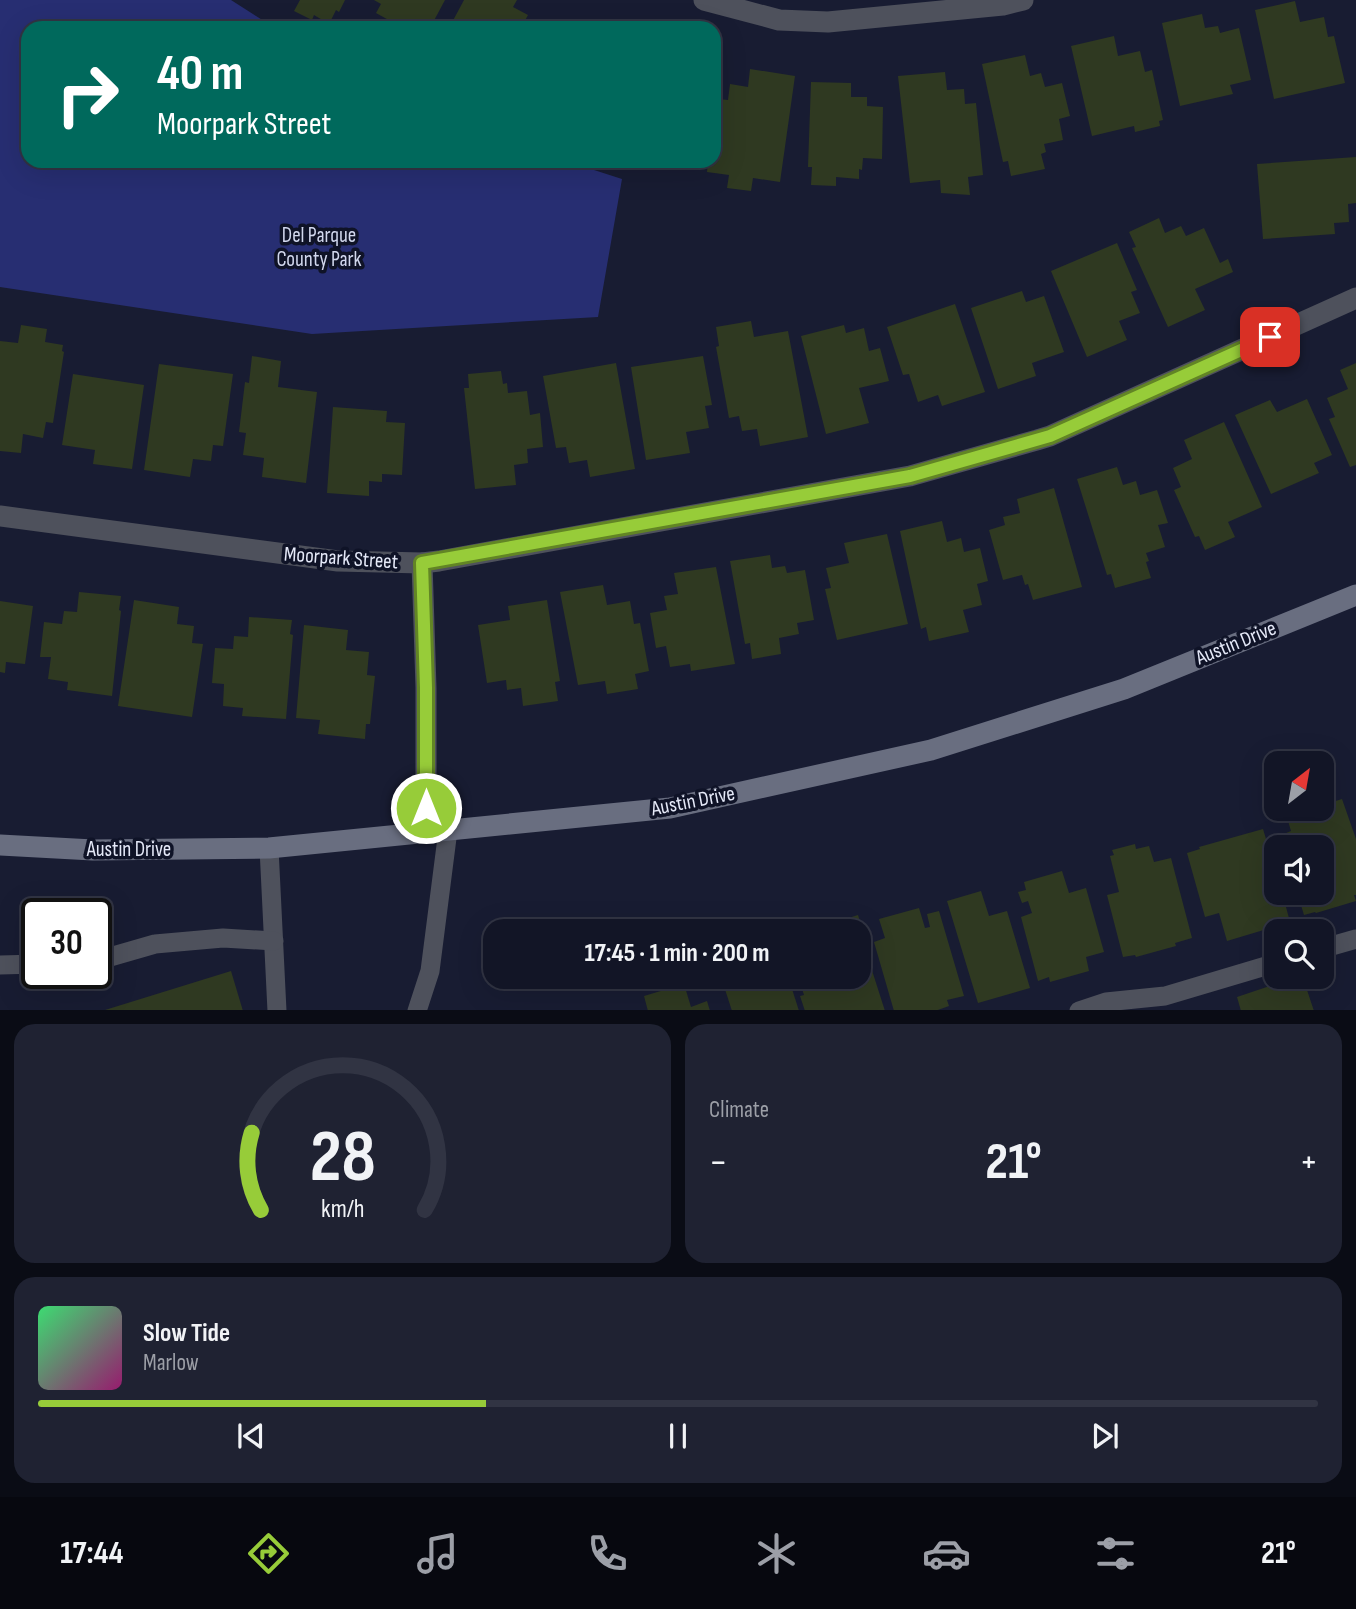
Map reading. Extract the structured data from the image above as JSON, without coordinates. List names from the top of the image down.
{
  "streets": {
    "main road": ["Austin Drive"],
    "street": ["Moorpark Street"]
  },
  "parks": ["Del Parque County Park"],
  "north": "top right",
  "page": {
    "turn": ["40 m", "Moorpark Street"],
    "limit": "30",
    "trip": "17:45 · 1 min · 200 m",
    "tile": "Climate",
    "heat": ["−", "21°", "+"],
    "song": ["Slow Tide", "Marlow"],
    "tabs": ["17:44", "21°"],
    "gauge": ["28", "km/h"]
  }
}
